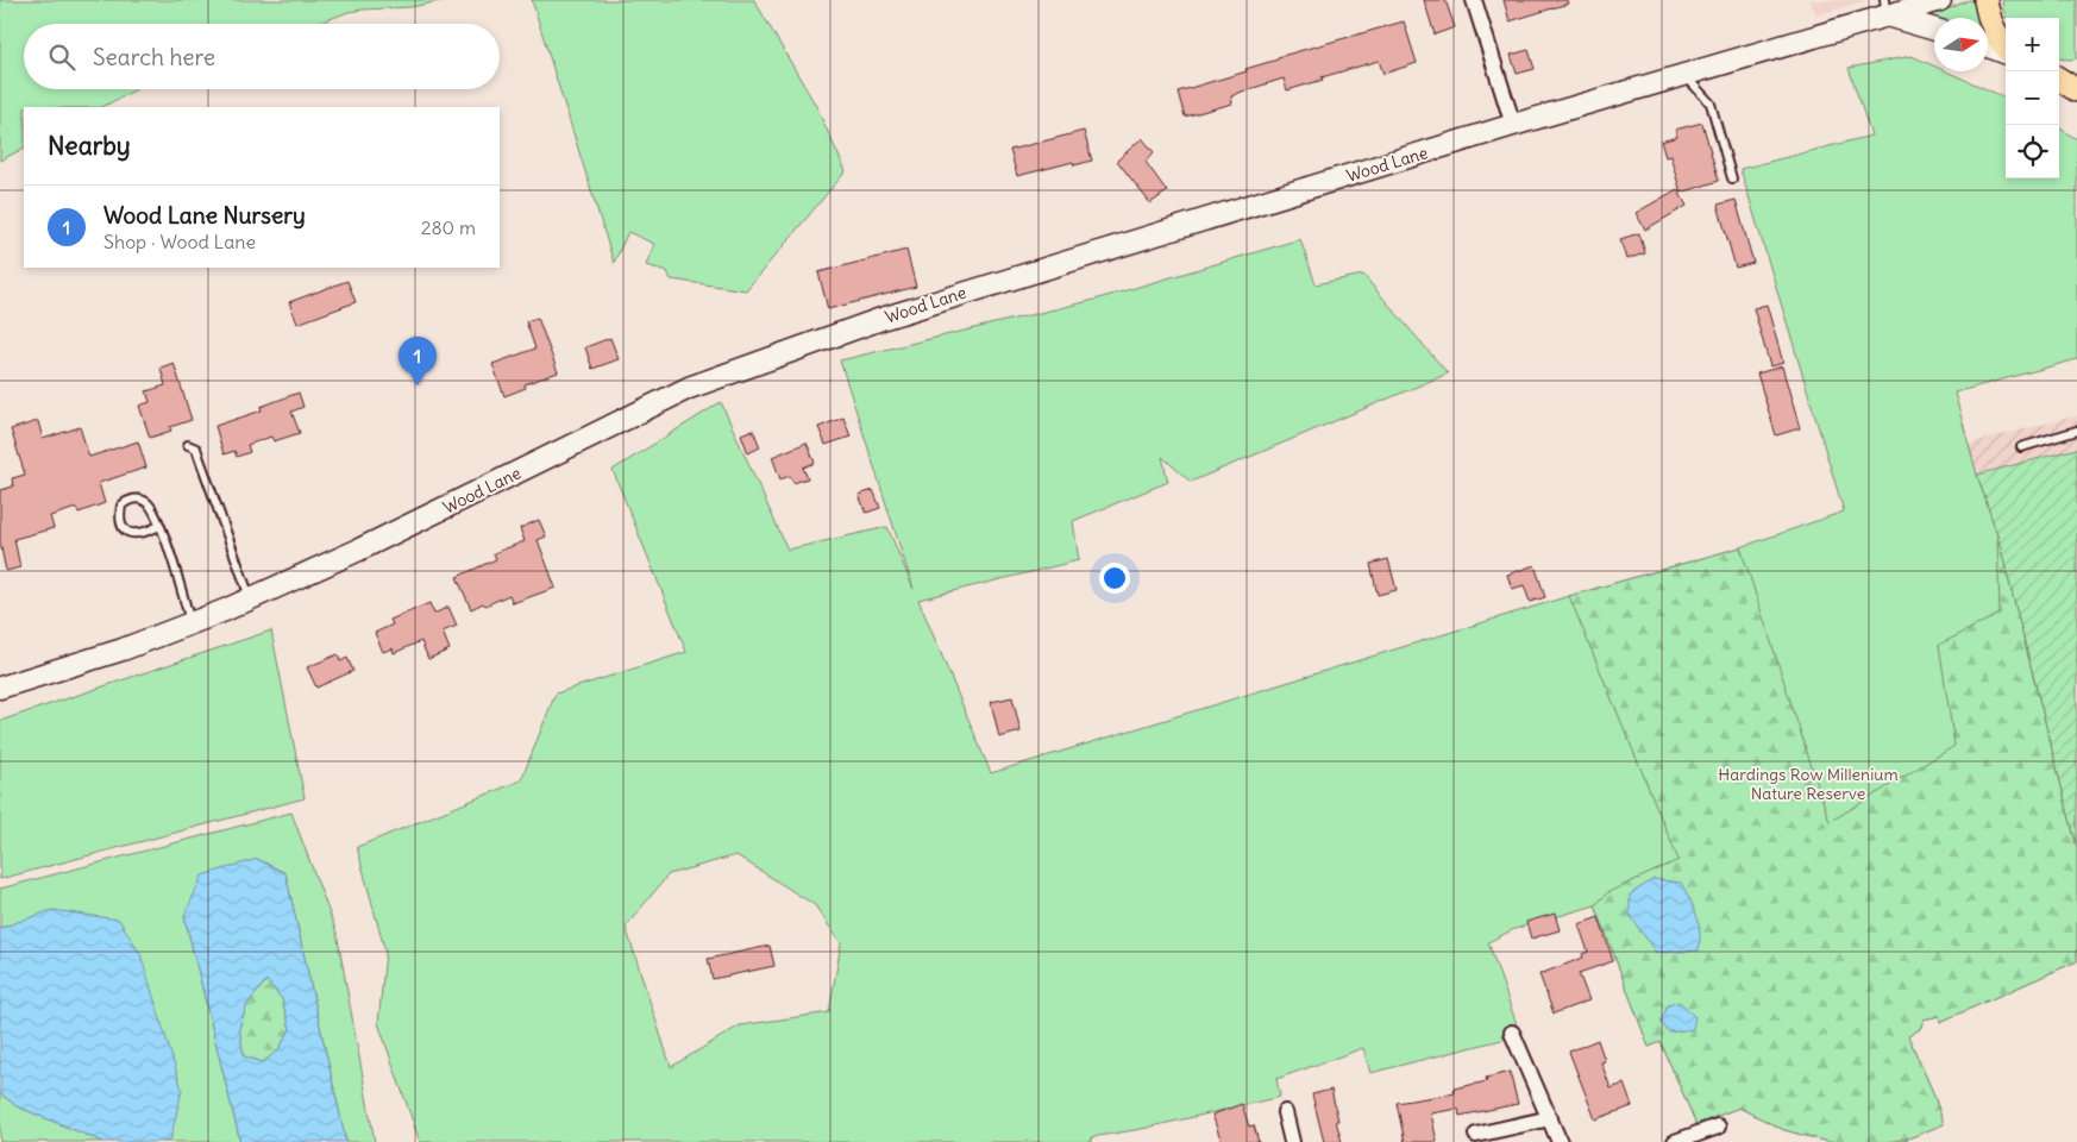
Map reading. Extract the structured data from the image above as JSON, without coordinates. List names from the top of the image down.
{
  "streets": {
    "street": ["Wood Lane"]
  },
  "parks": ["Hardings Row Millenium Nature Reserve"],
  "north": "right",
  "page": {
    "map_buttons": ["+", "−"],
    "search": "Search here",
    "heading": "Nearby",
    "list": [
      {
        "mark": "1",
        "name": "Wood Lane Nursery",
        "note": "Shop · Wood Lane",
        "value": "280 m"
      }
    ],
    "pins": "1"
  }
}
